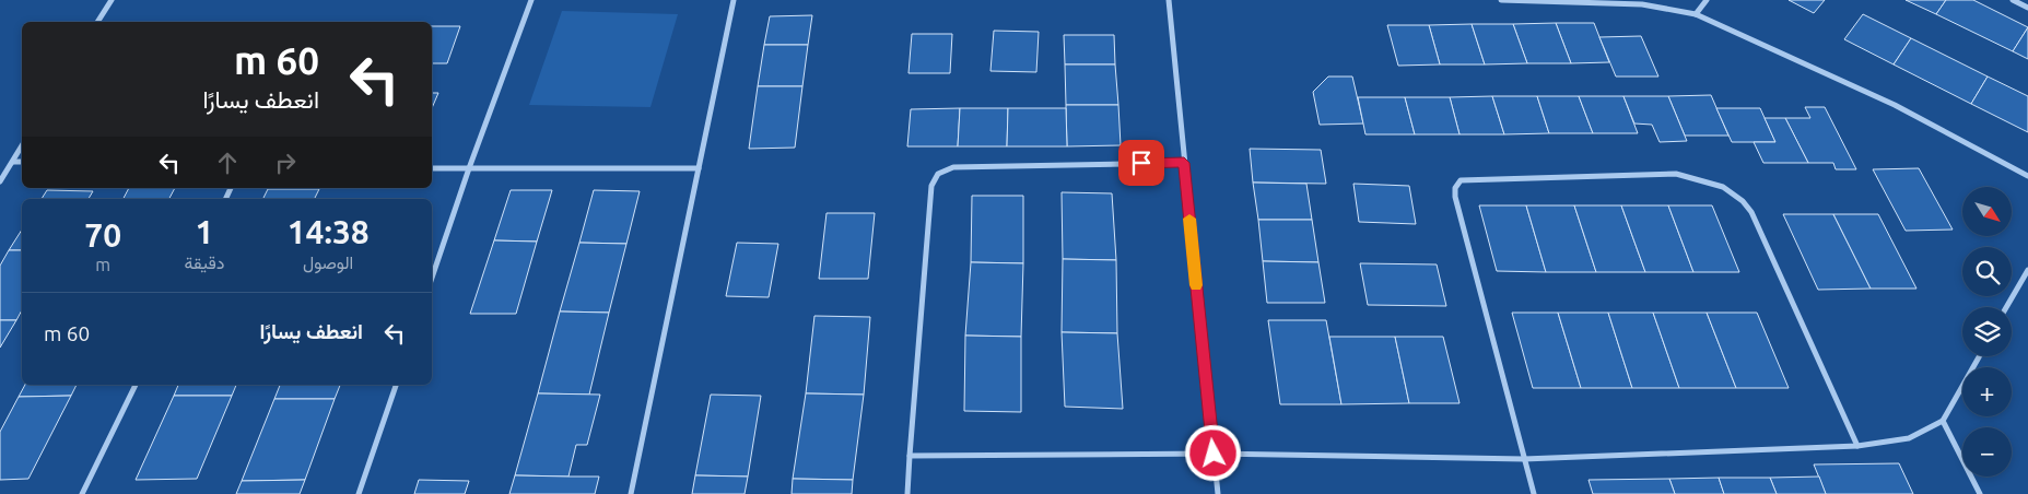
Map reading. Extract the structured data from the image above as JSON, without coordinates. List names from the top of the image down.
{
  "north": "bottom right",
  "page": {
    "turn": ["60 m", "انعطف يسارًا"],
    "map_buttons": ["+", "−"],
    "eta": [
      "14:38",
      "الوصول",
      "1",
      "دقيقة",
      "70",
      "m"
    ],
    "list": [
      {
        "name": "انعطف يسارًا",
        "value": "60 m"
      }
    ]
  }
}
